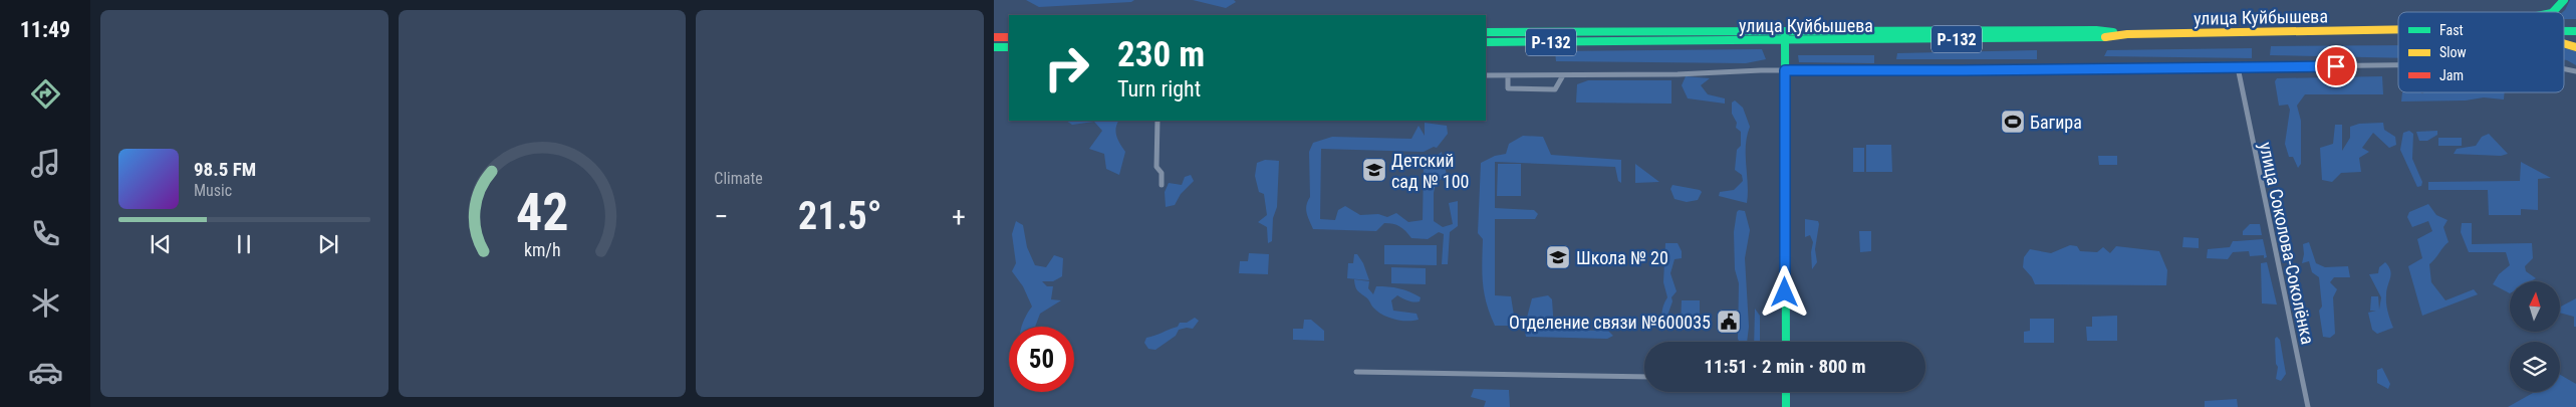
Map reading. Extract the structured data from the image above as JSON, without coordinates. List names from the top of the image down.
{
  "streets": {
    "main road": ["улица Куйбышева", "Р-132"],
    "street": ["улица Соколова-Соколёнка"]
  },
  "places": {
    "sports": ["Багира"],
    "school or university": ["Детский сад № 100", "Школа № 20"],
    "public building": ["Отделение связи №600035"]
  },
  "legend": ["Fast", "Slow", "Jam"],
  "north": "top",
  "page": {
    "tabs": "11:49",
    "tile": "Climate",
    "turn": ["230 m", "Turn right"],
    "song": ["98.5 FM", "Music"],
    "heat": ["−", "21.5°", "+"],
    "limit": "50",
    "trip": "11:51 · 2 min · 800 m",
    "gauge": ["42", "km/h"]
  }
}
